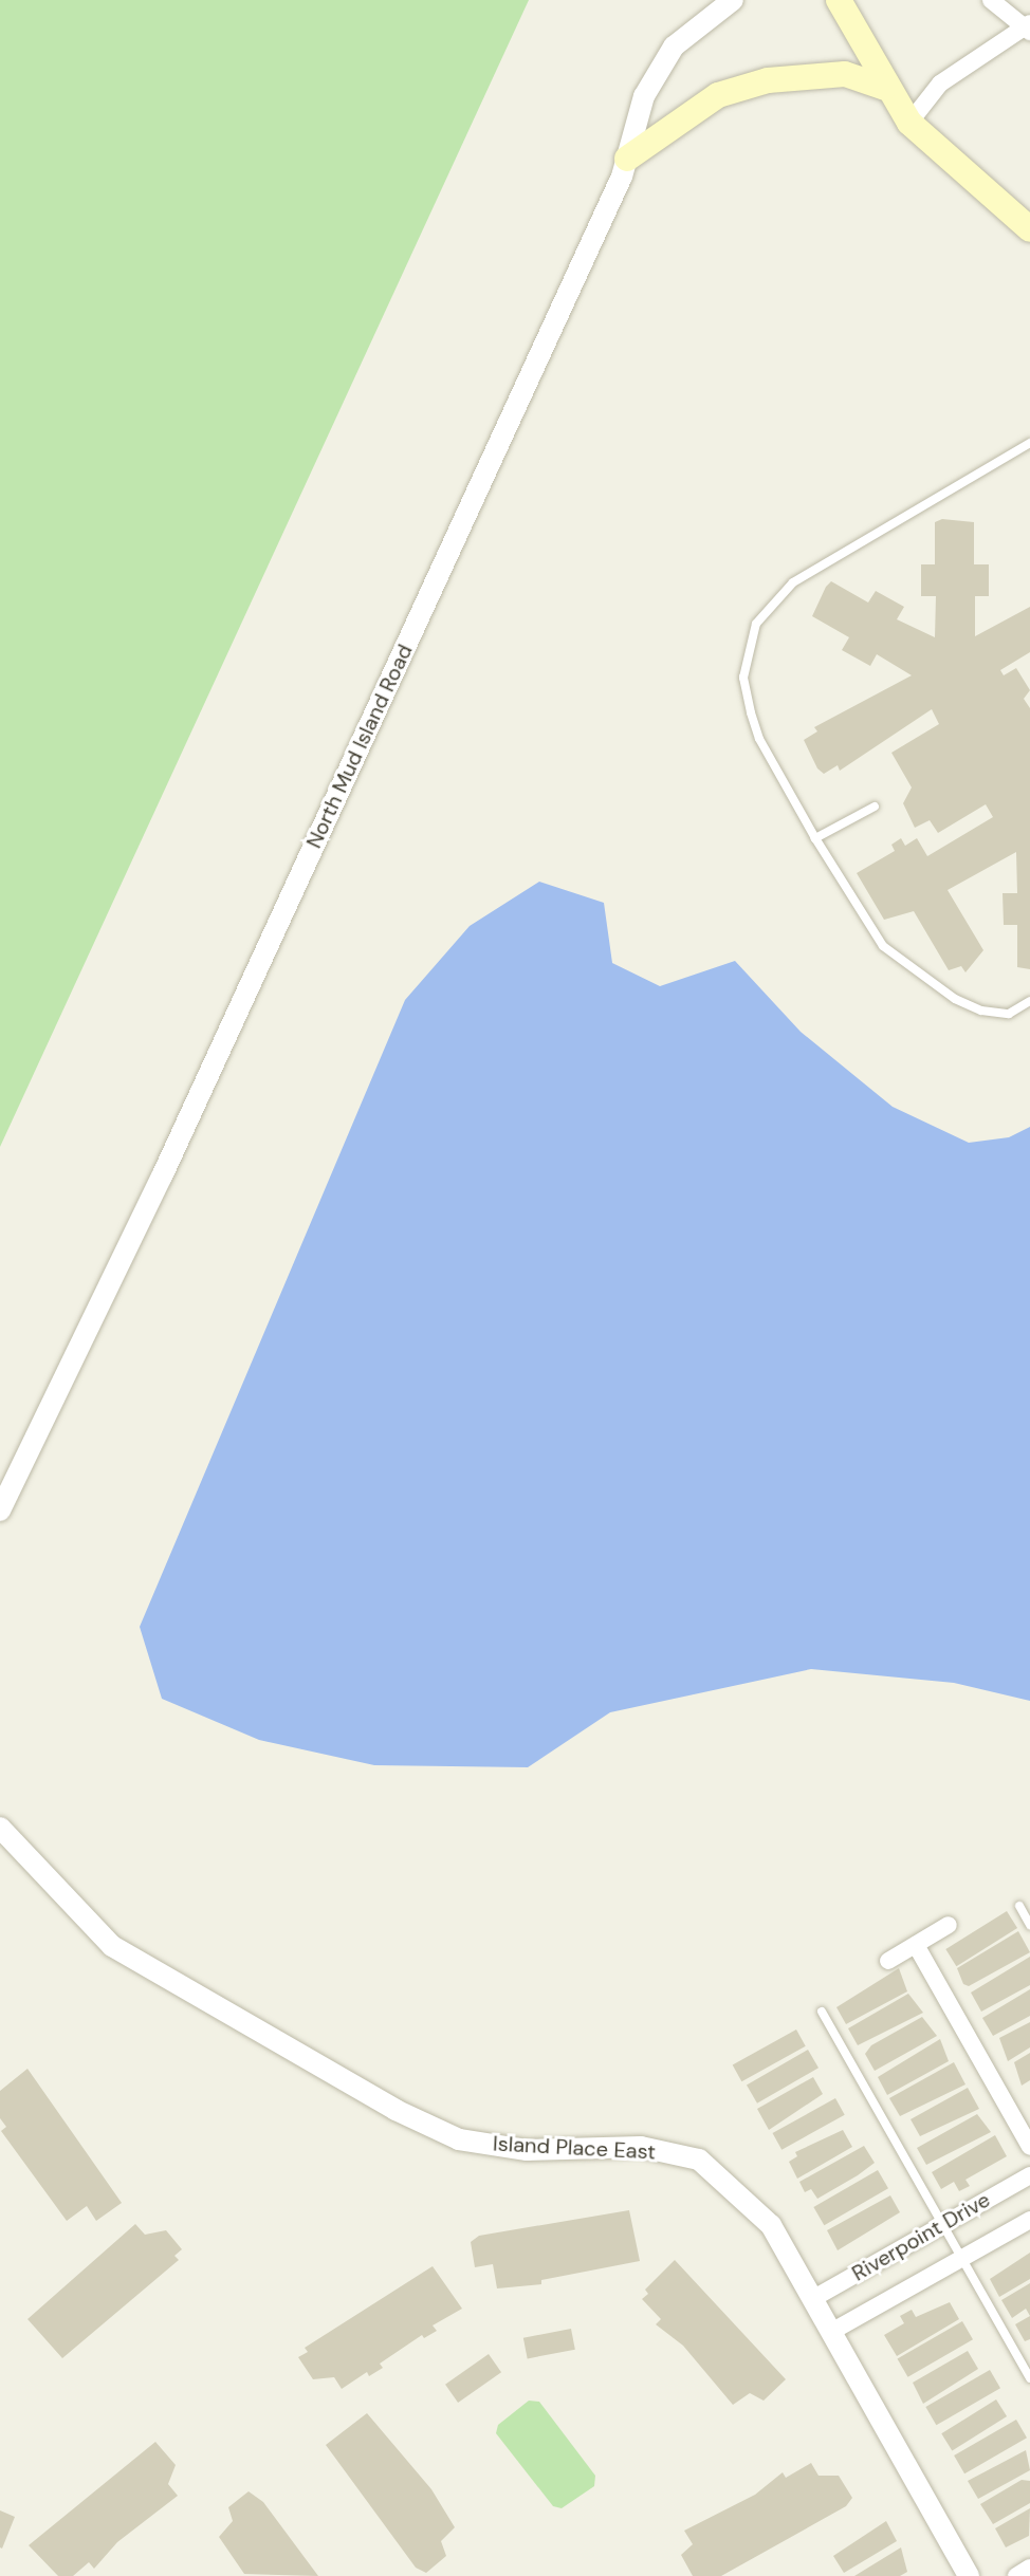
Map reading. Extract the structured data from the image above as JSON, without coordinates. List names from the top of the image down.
{
  "streets": {
    "street": ["North Mud Island Road", "Island Place East", "Riverpoint Drive"]
  },
  "crossings": [
    ["Island Place East", "Riverpoint Drive"]
  ]
}
